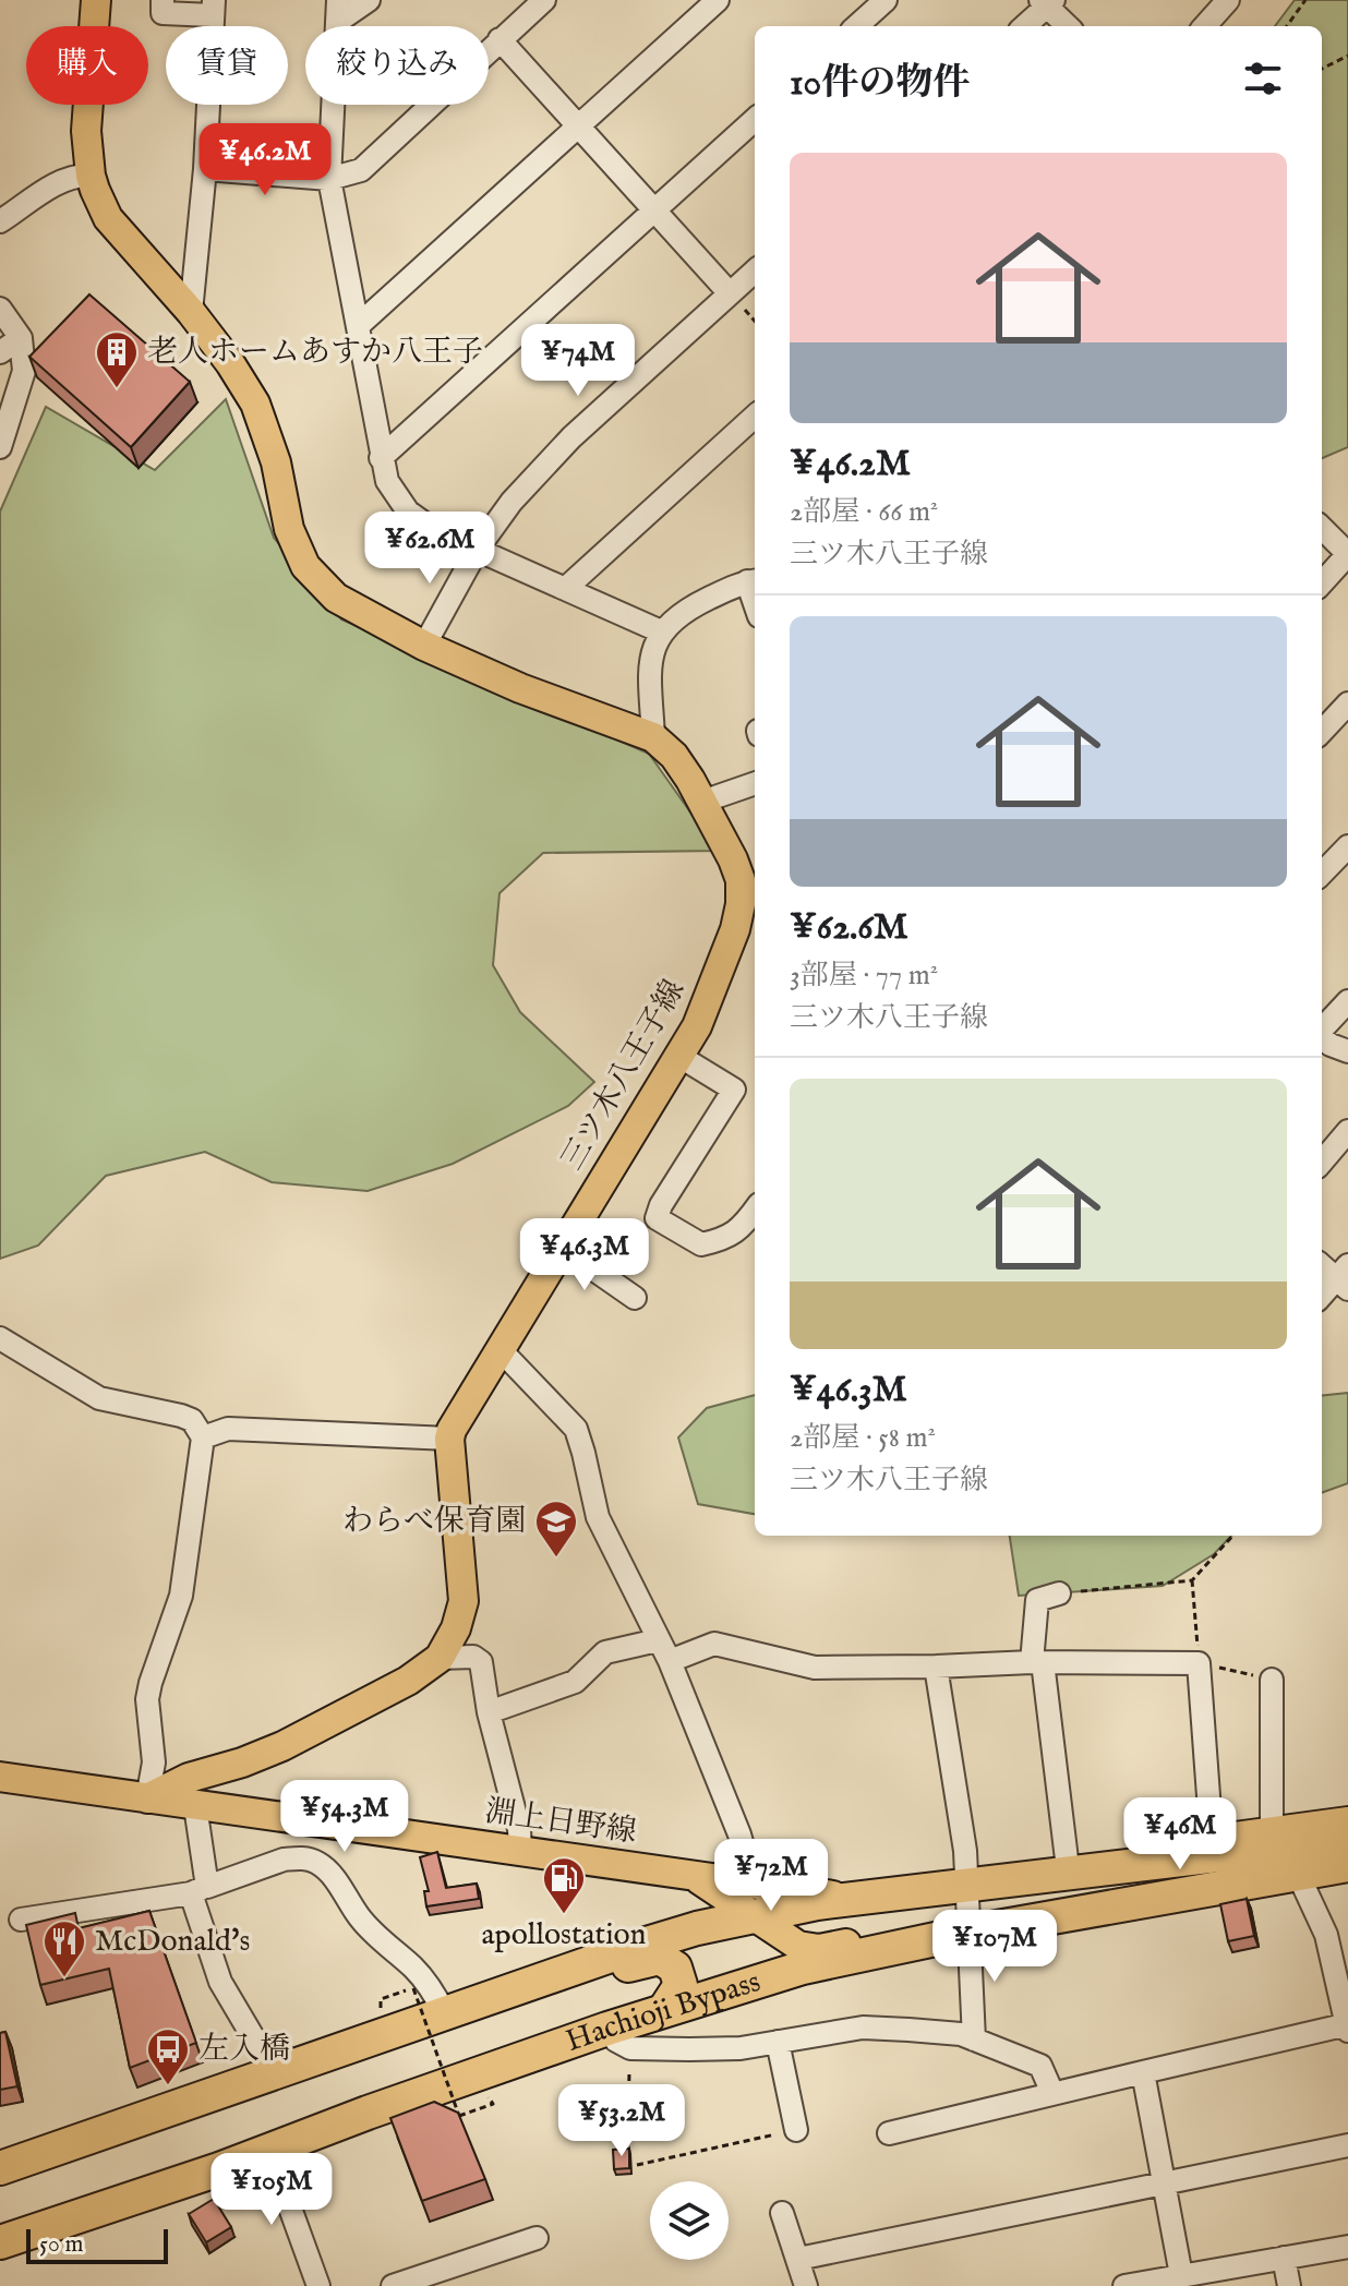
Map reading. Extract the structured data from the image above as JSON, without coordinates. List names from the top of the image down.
{
  "streets": {
    "highway": ["Hachioji Bypass"],
    "main road": ["三ツ木八王子線", "淵上日野線"]
  },
  "crossings": [
    ["淵上日野線", "Hachioji Bypass"]
  ],
  "places": {
    "building": ["老人ホームあすか八王子"],
    "school or university": ["わらべ保育園"],
    "fuel station": ["apollostation"],
    "restaurant": ["McDonald's"],
    "bus stop": ["左入橋"]
  },
  "scale_bar": "50 m",
  "page": {
    "chip": ["購入", "賃貸", "絞り込み"],
    "heading": "10件の物件",
    "price": [
      "¥46.2M",
      "¥74M",
      "¥62.6M",
      "¥46.3M",
      "¥54.3M",
      "¥46M",
      "¥72M",
      "¥107M",
      "¥53.2M",
      "¥105M"
    ],
    "list": [
      {
        "name": "¥46.2M",
        "note": "2部屋 · 66 m² · 三ツ木八王子線"
      },
      {
        "name": "¥62.6M",
        "note": "3部屋 · 77 m² · 三ツ木八王子線"
      },
      {
        "name": "¥46.3M",
        "note": "2部屋 · 58 m² · 三ツ木八王子線"
      }
    ],
    "scale": "50 m"
  }
}
